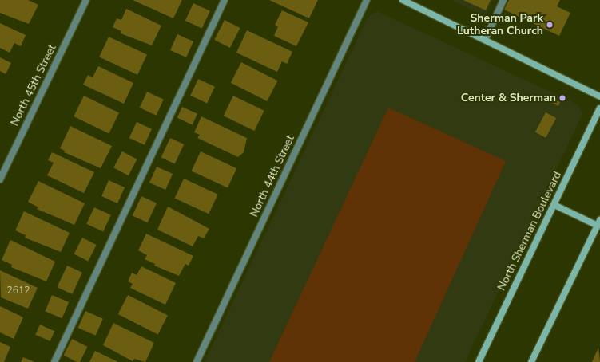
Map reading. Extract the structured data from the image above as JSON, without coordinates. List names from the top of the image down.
{
  "streets": {
    "main road": ["North Sherman Boulevard"],
    "street": ["North 45th Street", "North 44th Street"]
  },
  "places": ["Sherman Park Lutheran Church", "Center & Sherman"],
  "house_numbers": ["2612"]
}
